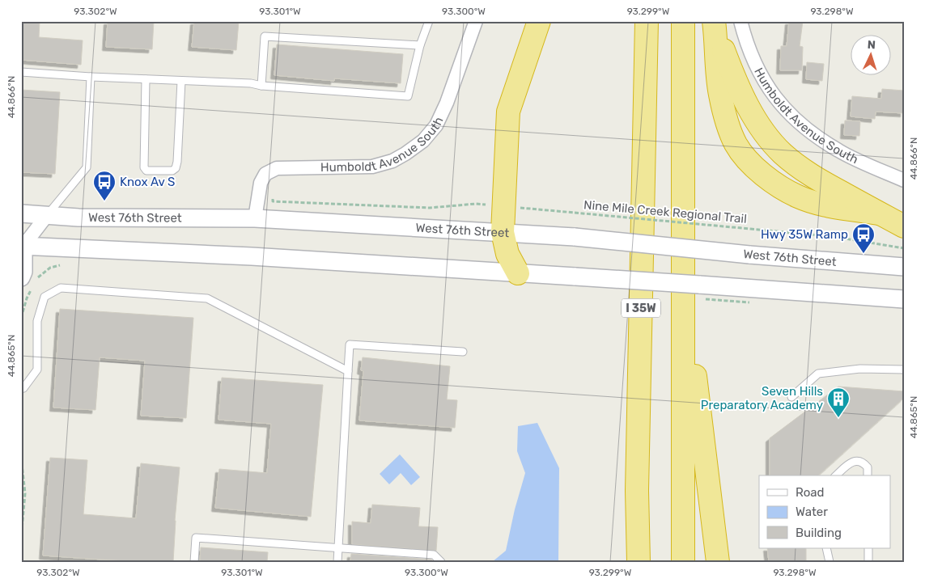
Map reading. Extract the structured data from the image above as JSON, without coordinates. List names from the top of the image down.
{
  "streets": {
    "highway": ["I 35W"],
    "street": ["Humboldt Avenue South", "West 76th Street"],
    "path": ["Nine Mile Creek Regional Trail"]
  },
  "crossings": [
    ["Humboldt Avenue South", "West 76th Street"]
  ],
  "places": {
    "bus stop": ["Knox Av S", "Hwy 35W Ramp"],
    "building": ["Seven Hills Preparatory Academy"]
  },
  "legend": ["Road", "Water", "Building"],
  "north": "top",
  "coordinates": [
    "93.302°W",
    "93.301°W",
    "93.300°W",
    "93.299°W",
    "93.298°W",
    "44.866°N",
    "44.865°N"
  ]
}
